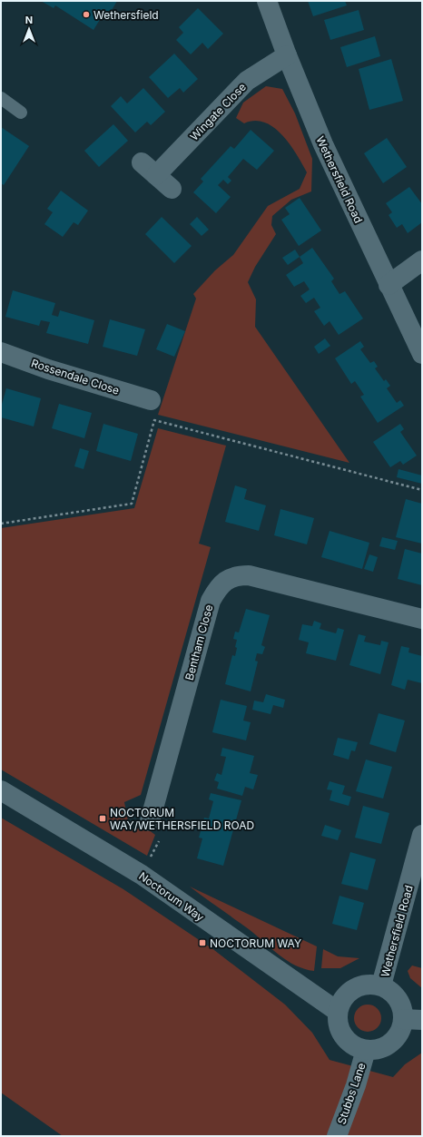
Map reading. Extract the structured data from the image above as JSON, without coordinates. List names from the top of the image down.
{
  "streets": {
    "street": [
      "Wingate Close",
      "Wethersfield Road",
      "Rossendale Close",
      "Bentham Close",
      "Noctorum Way",
      "Stubbs Lane"
    ]
  },
  "crossings": [
    ["Wingate Close", "Wethersfield Road"],
    ["Wethersfield Road", "Noctorum Way"],
    ["Wethersfield Road", "Stubbs Lane"],
    ["Noctorum Way", "Stubbs Lane"]
  ],
  "places": {
    "other": ["Wethersfield"],
    "transit": ["NOCTORUM WAY/WETHERSFIELD ROAD", "NOCTORUM WAY"]
  },
  "north": "top"
}
